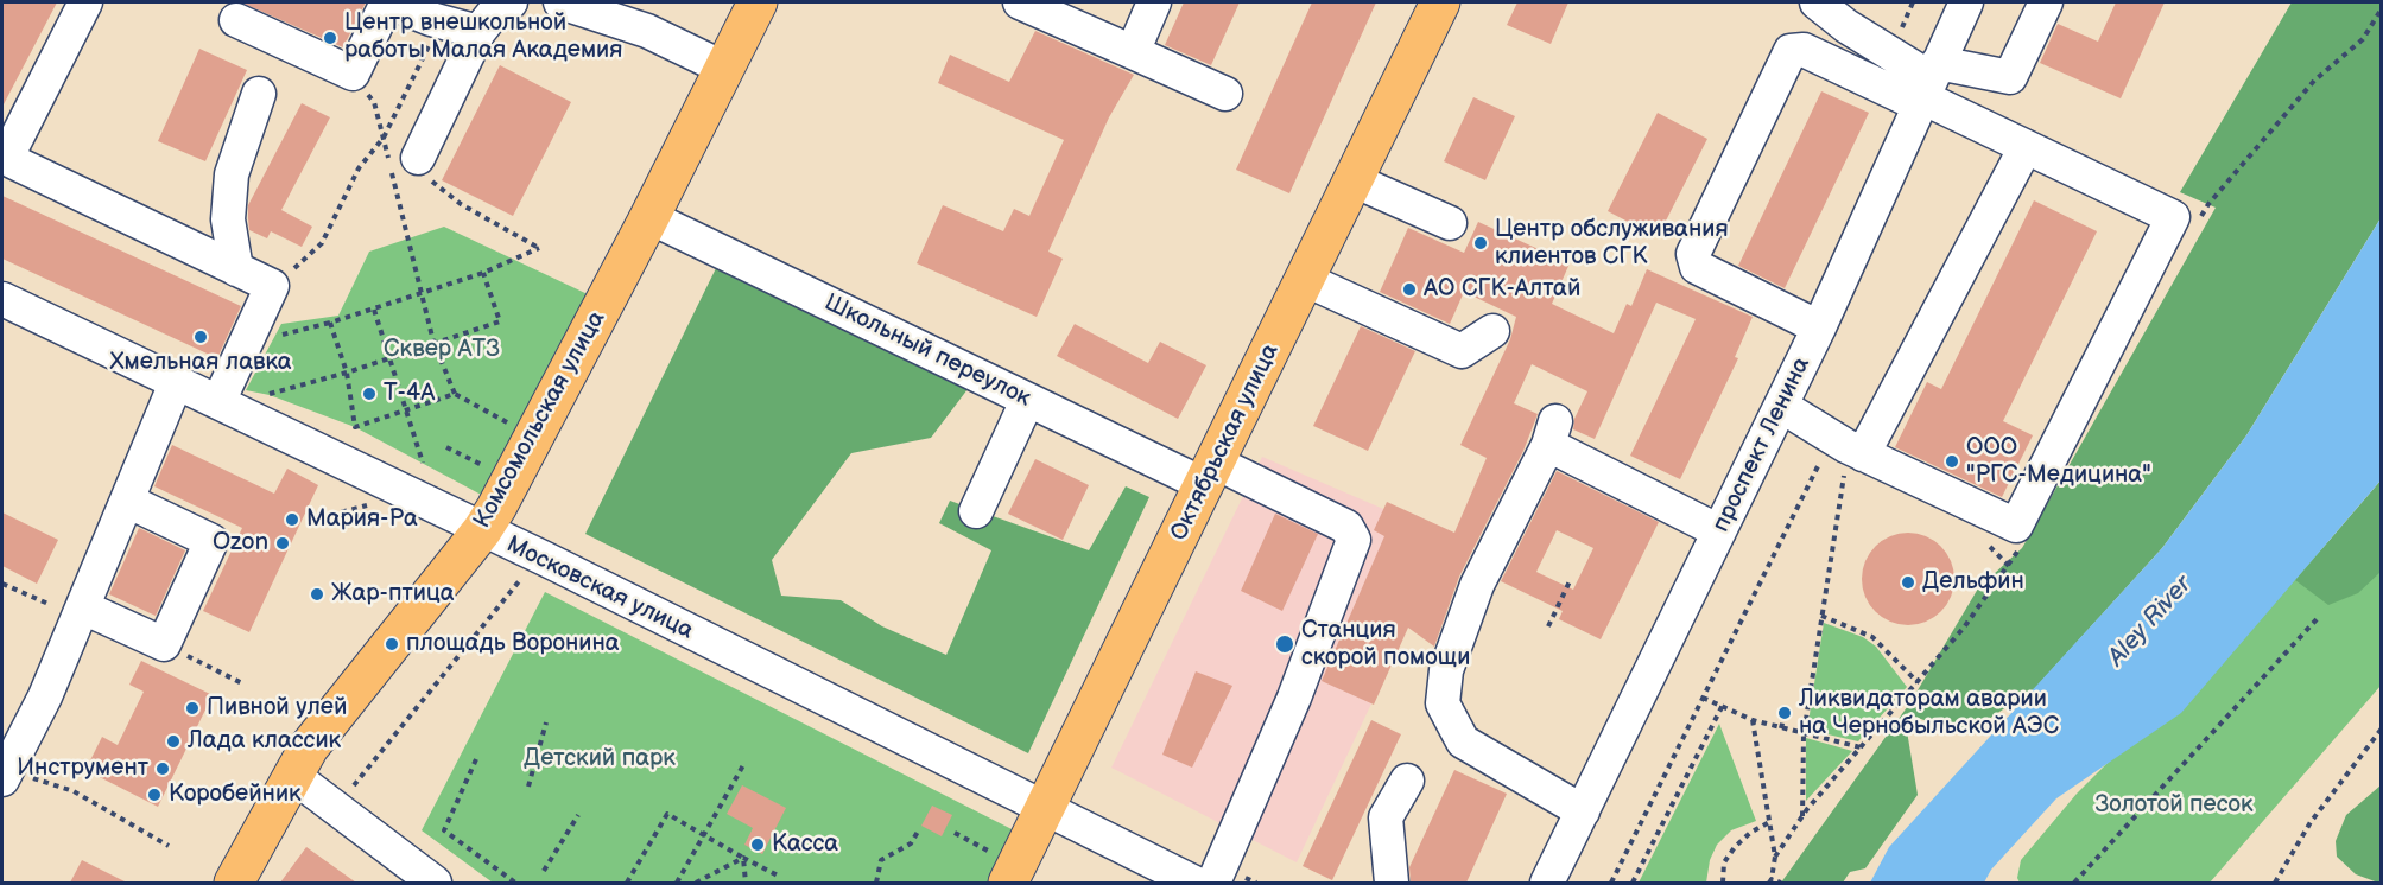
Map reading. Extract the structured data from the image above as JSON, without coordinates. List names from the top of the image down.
{
  "streets": {
    "main road": ["Комсомольская улица", "Октябрьская улица"],
    "street": ["Школьный переулок", "проспект Ленина", "Московская улица"]
  },
  "crossings": [
    ["Школьный переулок", "Комсомольская улица"],
    ["Школьный переулок", "Октябрьская улица"],
    ["Комсомольская улица", "Московская улица"],
    ["Октябрьская улица", "Московская улица"]
  ],
  "water": ["Aley River"],
  "parks": ["Сквер АТЗ", "Детский парк", "Золотой песок"],
  "places": [
    "Центр внешкольной работы Малая Академия",
    "Центр обслуживания клиентов СГК",
    "АО СГК-Алтай",
    "Хмельная лавка",
    "Т-4А",
    "ООО \"РГС-Медицина\"",
    "Мария-Ра",
    "Ozon",
    "Дельфин",
    "Жар-птица",
    "площадь Воронина",
    "Станция скорой помощи",
    "Пивной улей",
    "Ликвидаторам аварии на Чернобыльской АЭС",
    "Лада классик",
    "Инструмент",
    "Коробейник",
    "Касса"
  ]
}
